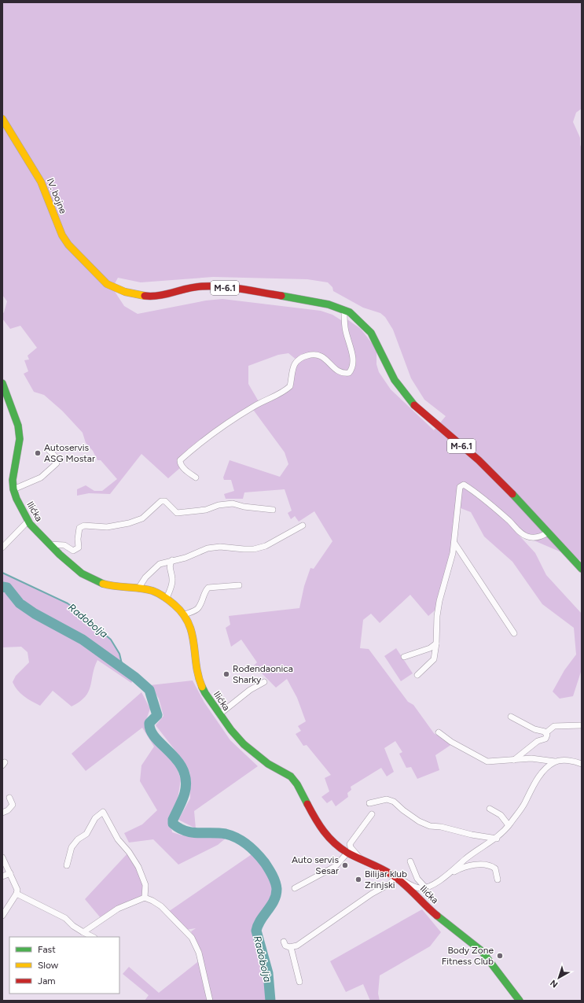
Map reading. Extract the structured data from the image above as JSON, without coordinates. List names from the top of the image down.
{
  "streets": {
    "street": ["IV. bojne", "M-6.1", "Ilićka"]
  },
  "crossings": [
    ["IV. bojne", "M-6.1"]
  ],
  "water": ["Radobolja"],
  "places": [
    "Autoservis ASG Mostar",
    "Rođendaonica Sharky",
    "Auto servis Sesar",
    "Bilijar klub Zrinjski",
    "Body Zone Fitness Club"
  ],
  "legend": ["Fast", "Slow", "Jam"],
  "north": "bottom left"
}
